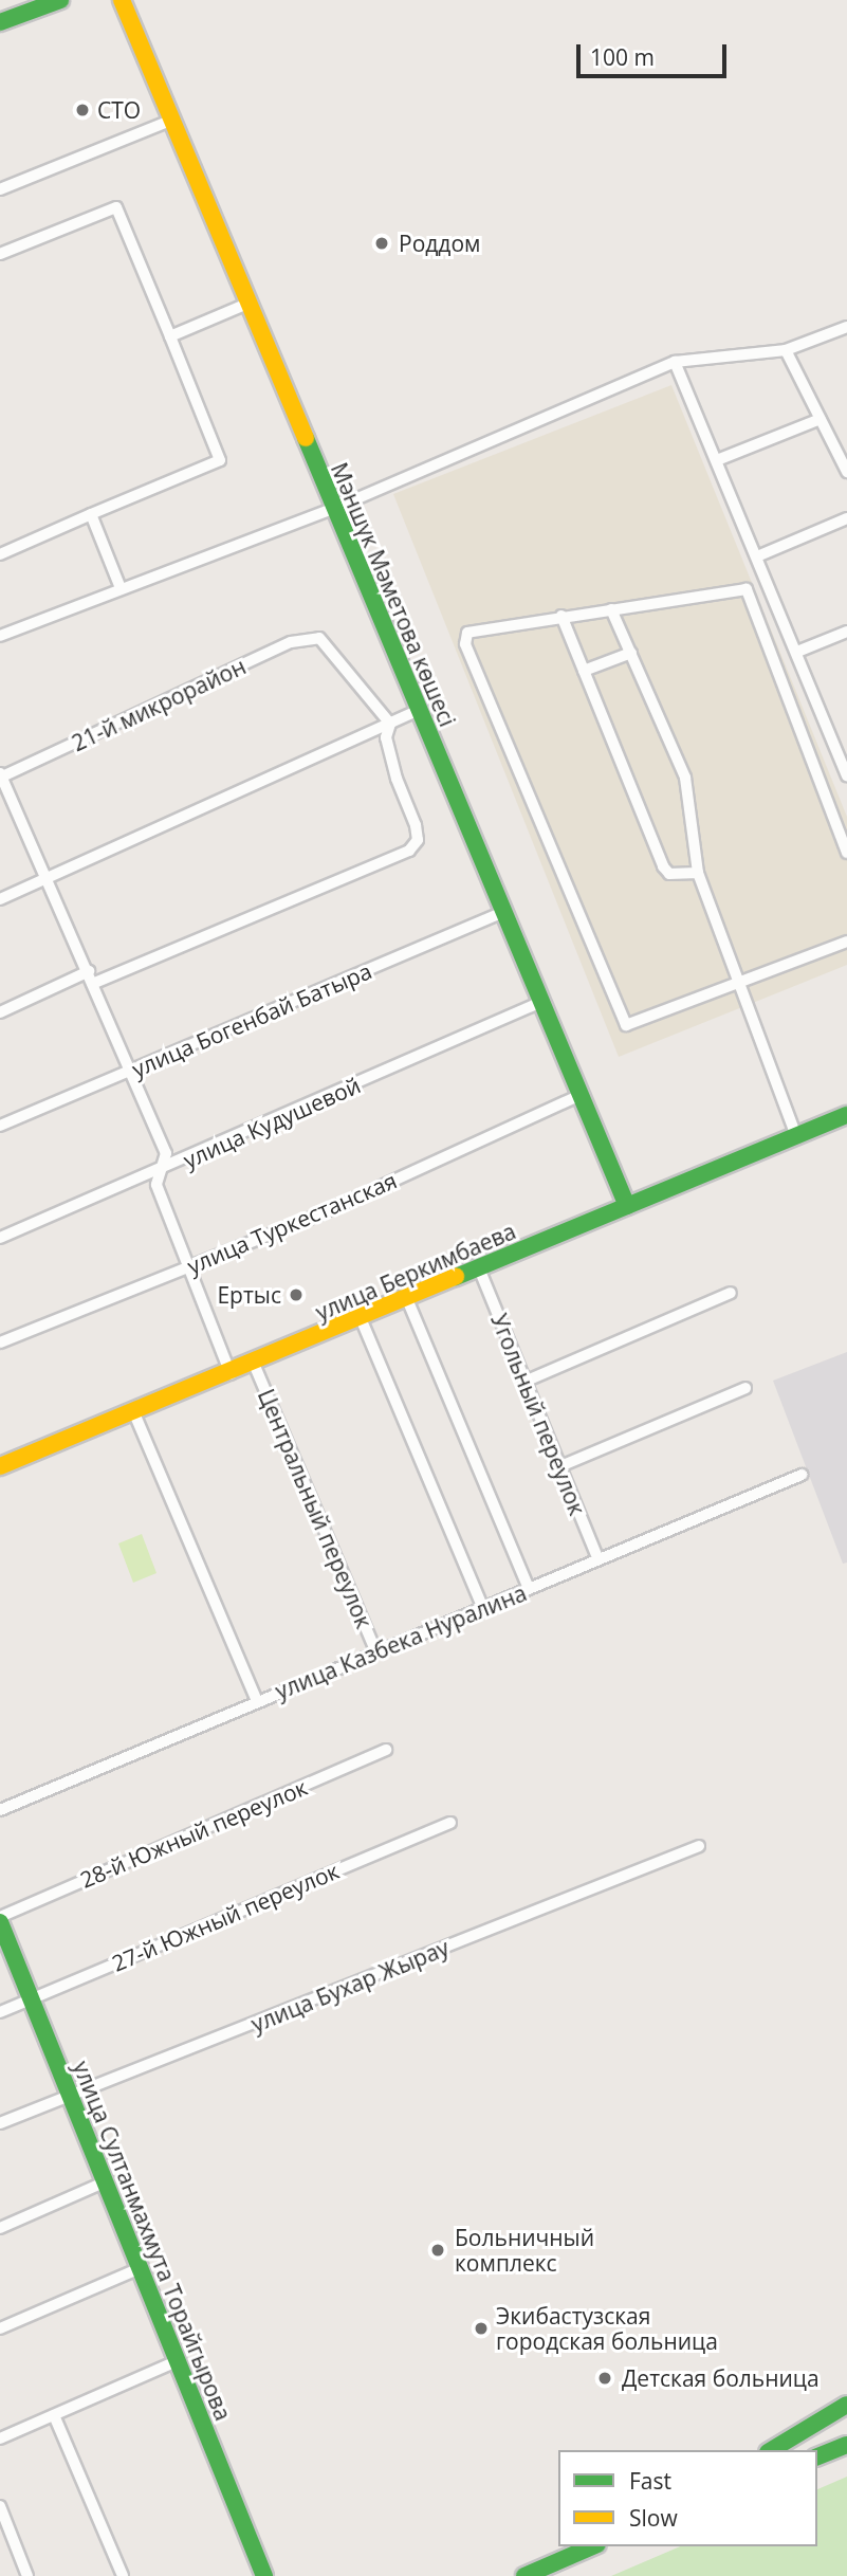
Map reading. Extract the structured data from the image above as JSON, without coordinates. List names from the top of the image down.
{
  "streets": {
    "street": [
      "Мәншүк Мәметова көшесі",
      "21-й микрорайон",
      "улица Богенбай Батыра",
      "улица Кудушевой",
      "улица Туркестанская",
      "улица Беркимбаева",
      "Угольный переулок",
      "Центральный переулок",
      "улица Казбека Нуралина",
      "28-й Южный переулок",
      "27-й Южный переулок",
      "улица Бухар Жырау",
      "улица Султанмахмута Торайгырова"
    ]
  },
  "crossings": [
    ["Мәншүк Мәметова көшесі", "улица Богенбай Батыра"],
    ["Мәншүк Мәметова көшесі", "улица Кудушевой"],
    ["Мәншүк Мәметова көшесі", "улица Туркестанская"],
    ["Мәншүк Мәметова көшесі", "улица Беркимбаева"],
    ["улица Беркимбаева", "Угольный переулок"],
    ["улица Беркимбаева", "Центральный переулок"],
    ["Угольный переулок", "улица Казбека Нуралина"],
    ["Центральный переулок", "улица Казбека Нуралина"],
    ["28-й Южный переулок", "улица Султанмахмута Торайгырова"],
    ["27-й Южный переулок", "улица Султанмахмута Торайгырова"],
    ["улица Бухар Жырау", "улица Султанмахмута Торайгырова"]
  ],
  "places": [
    "СТО",
    "Роддом",
    "Ертыс",
    "Больничный комплекс",
    "Экибастузская городская больница",
    "Детская больница"
  ],
  "legend": ["Fast", "Slow"],
  "scale_bar": "100 m"
}
